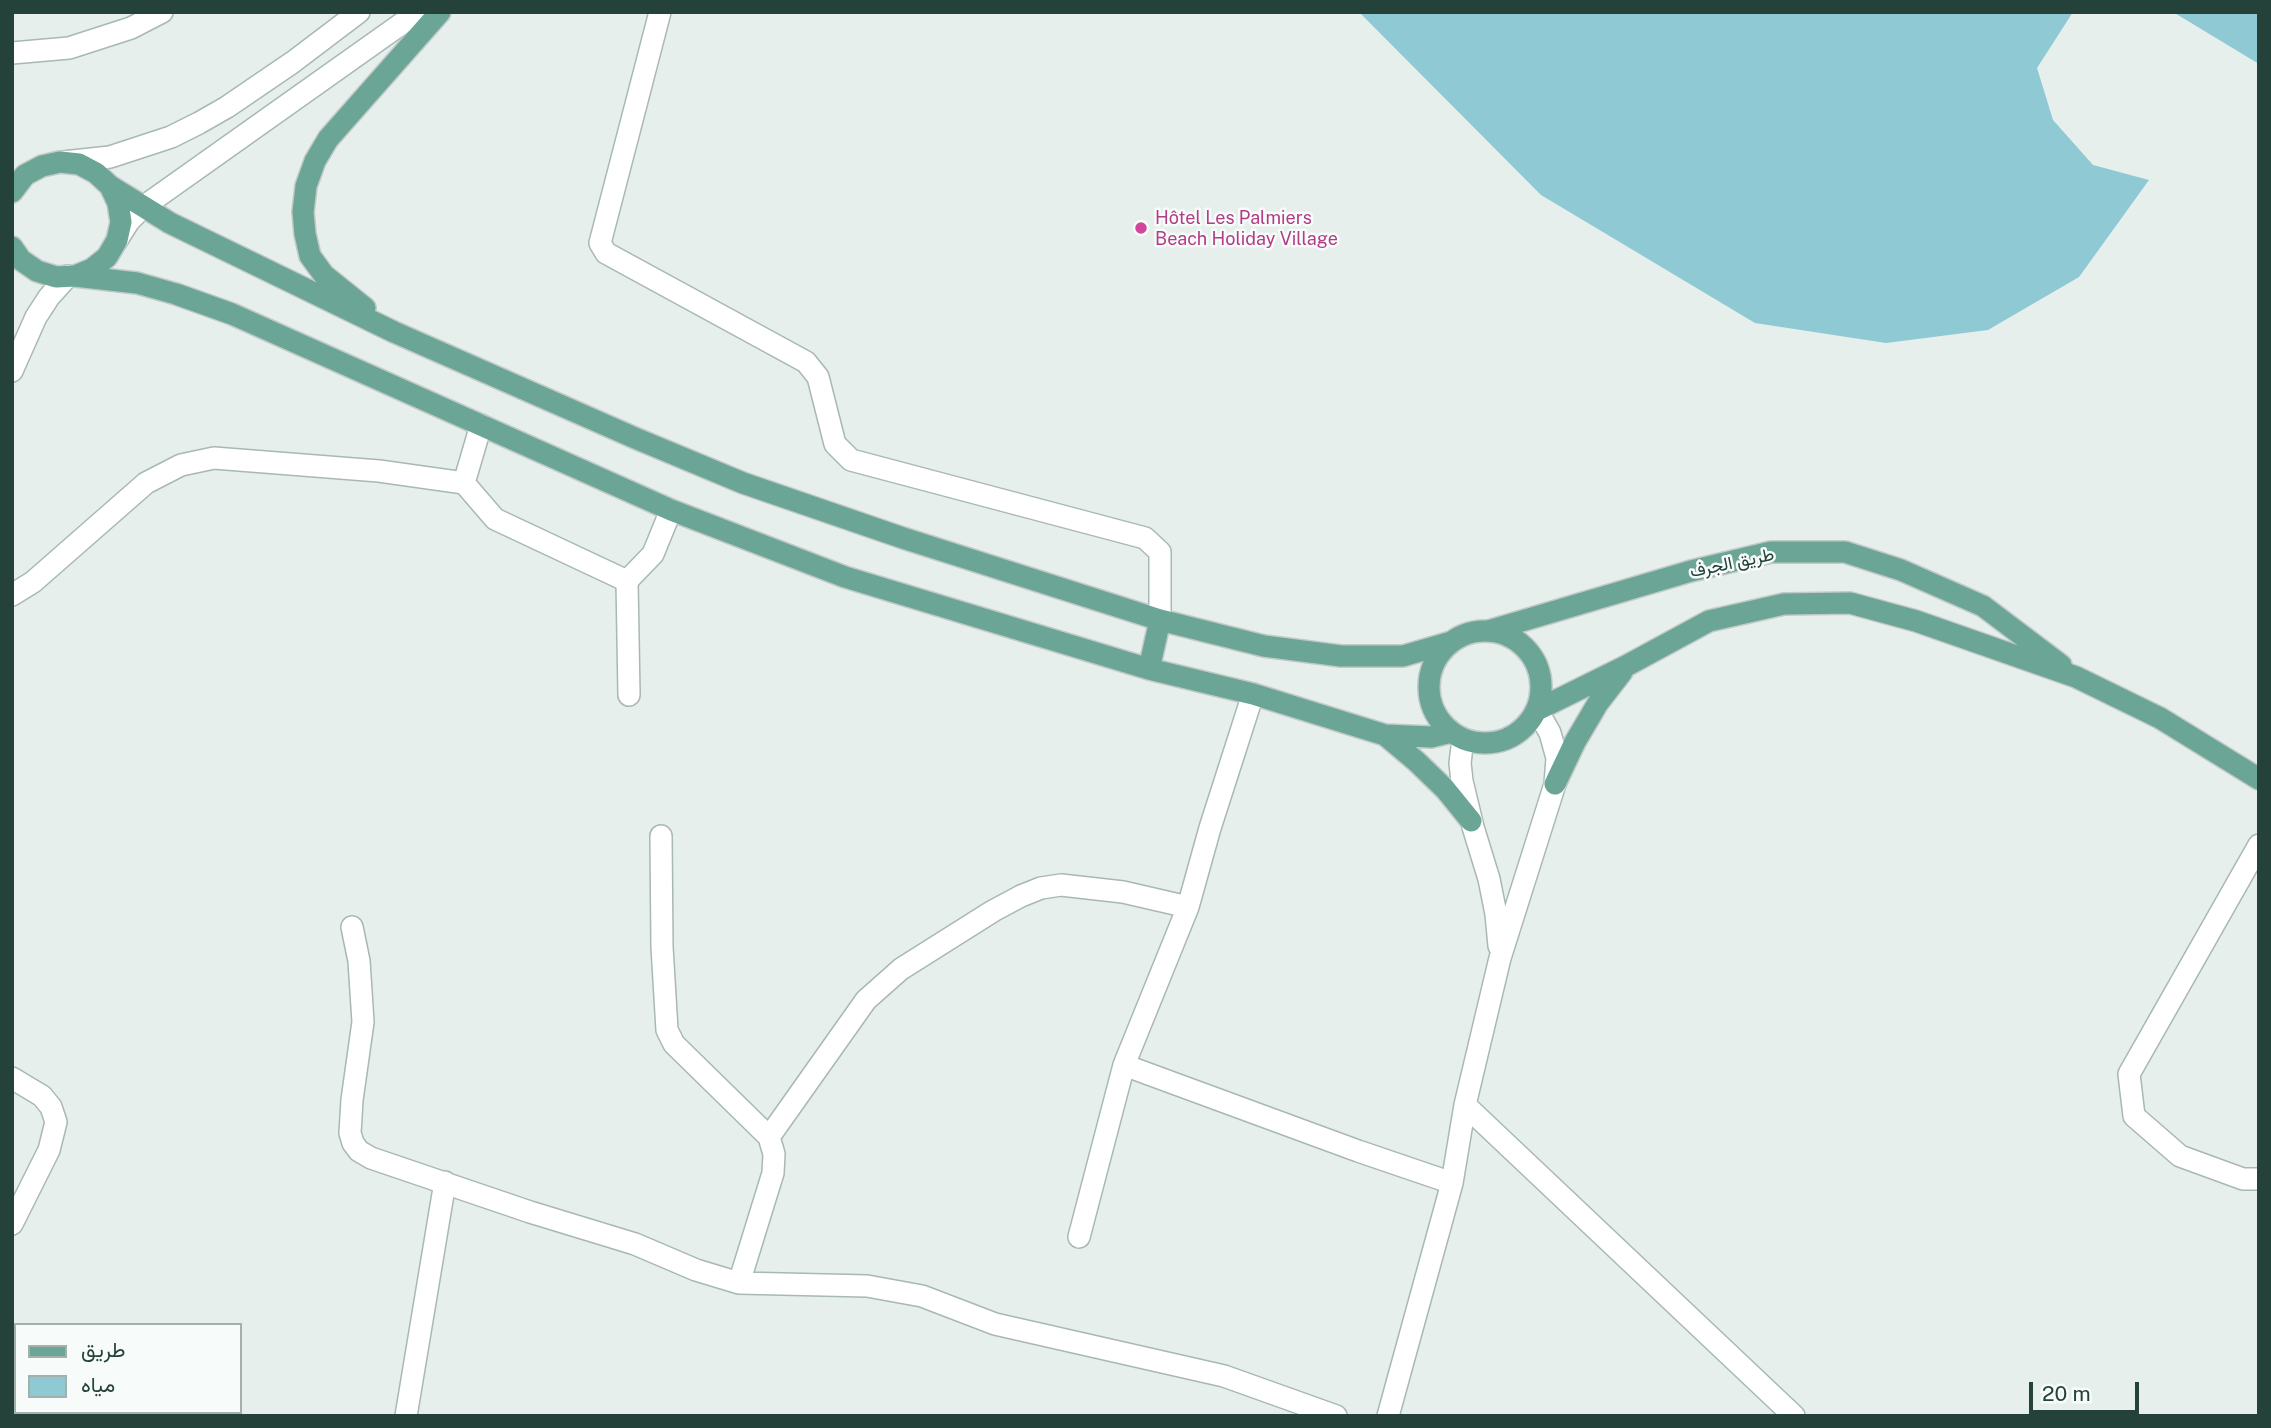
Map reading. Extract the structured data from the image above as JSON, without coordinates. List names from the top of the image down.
{
  "streets": {
    "main road": ["طريق الجرف"]
  },
  "places": ["Hôtel Les Palmiers Beach Holiday Village"],
  "legend": ["طريق", "مياه"],
  "scale_bar": "20 m"
}
